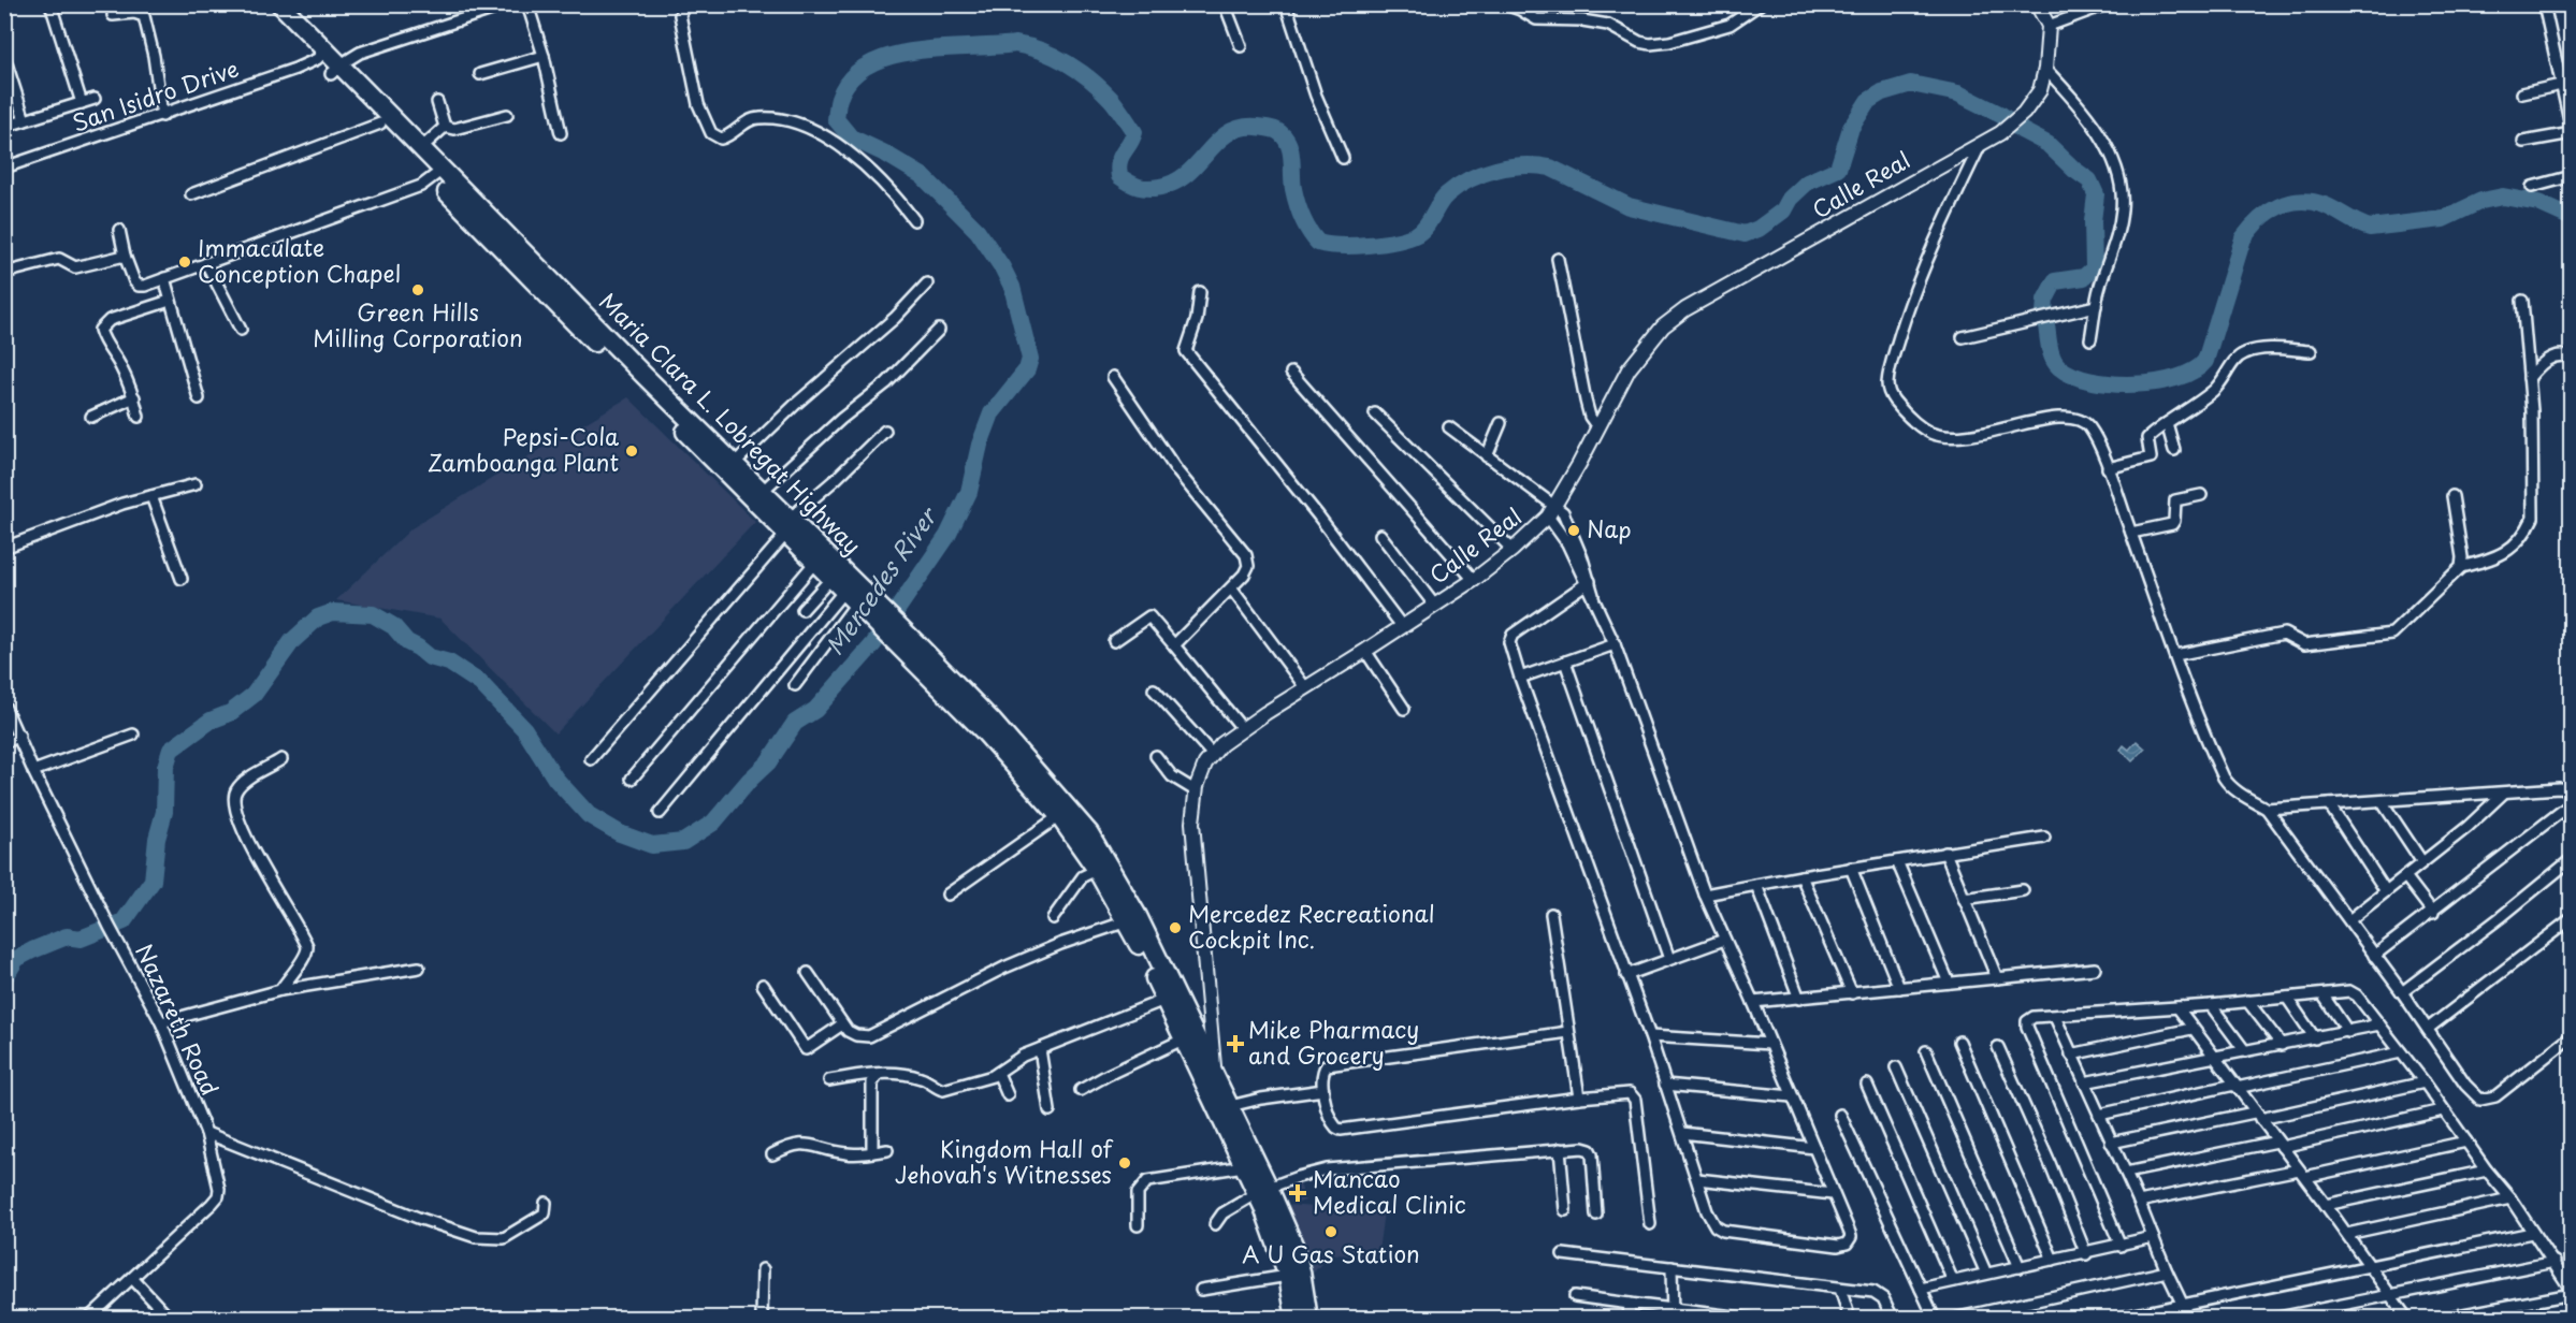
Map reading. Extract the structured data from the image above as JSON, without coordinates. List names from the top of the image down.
{
  "streets": {
    "highway": ["Maria Clara L. Lobregat Highway"],
    "street": ["San Isidro Drive", "Calle Real", "Nazareth Road"]
  },
  "crossings": [
    ["San Isidro Drive", "Maria Clara L. Lobregat Highway"],
    ["Calle Real", "Maria Clara L. Lobregat Highway"]
  ],
  "water": ["Mercedes River"],
  "places": {
    "other": [
      "Immaculate Conception Chapel",
      "Green Hills Milling Corporation",
      "Pepsi-Cola Zamboanga Plant",
      "Nap",
      "Mercedez Recreational Cockpit Inc.",
      "Kingdom Hall of Jehovah's Witnesses",
      "A U Gas Station"
    ],
    "health": ["Mike Pharmacy and Grocery", "Mancao Medical Clinic"]
  }
}
